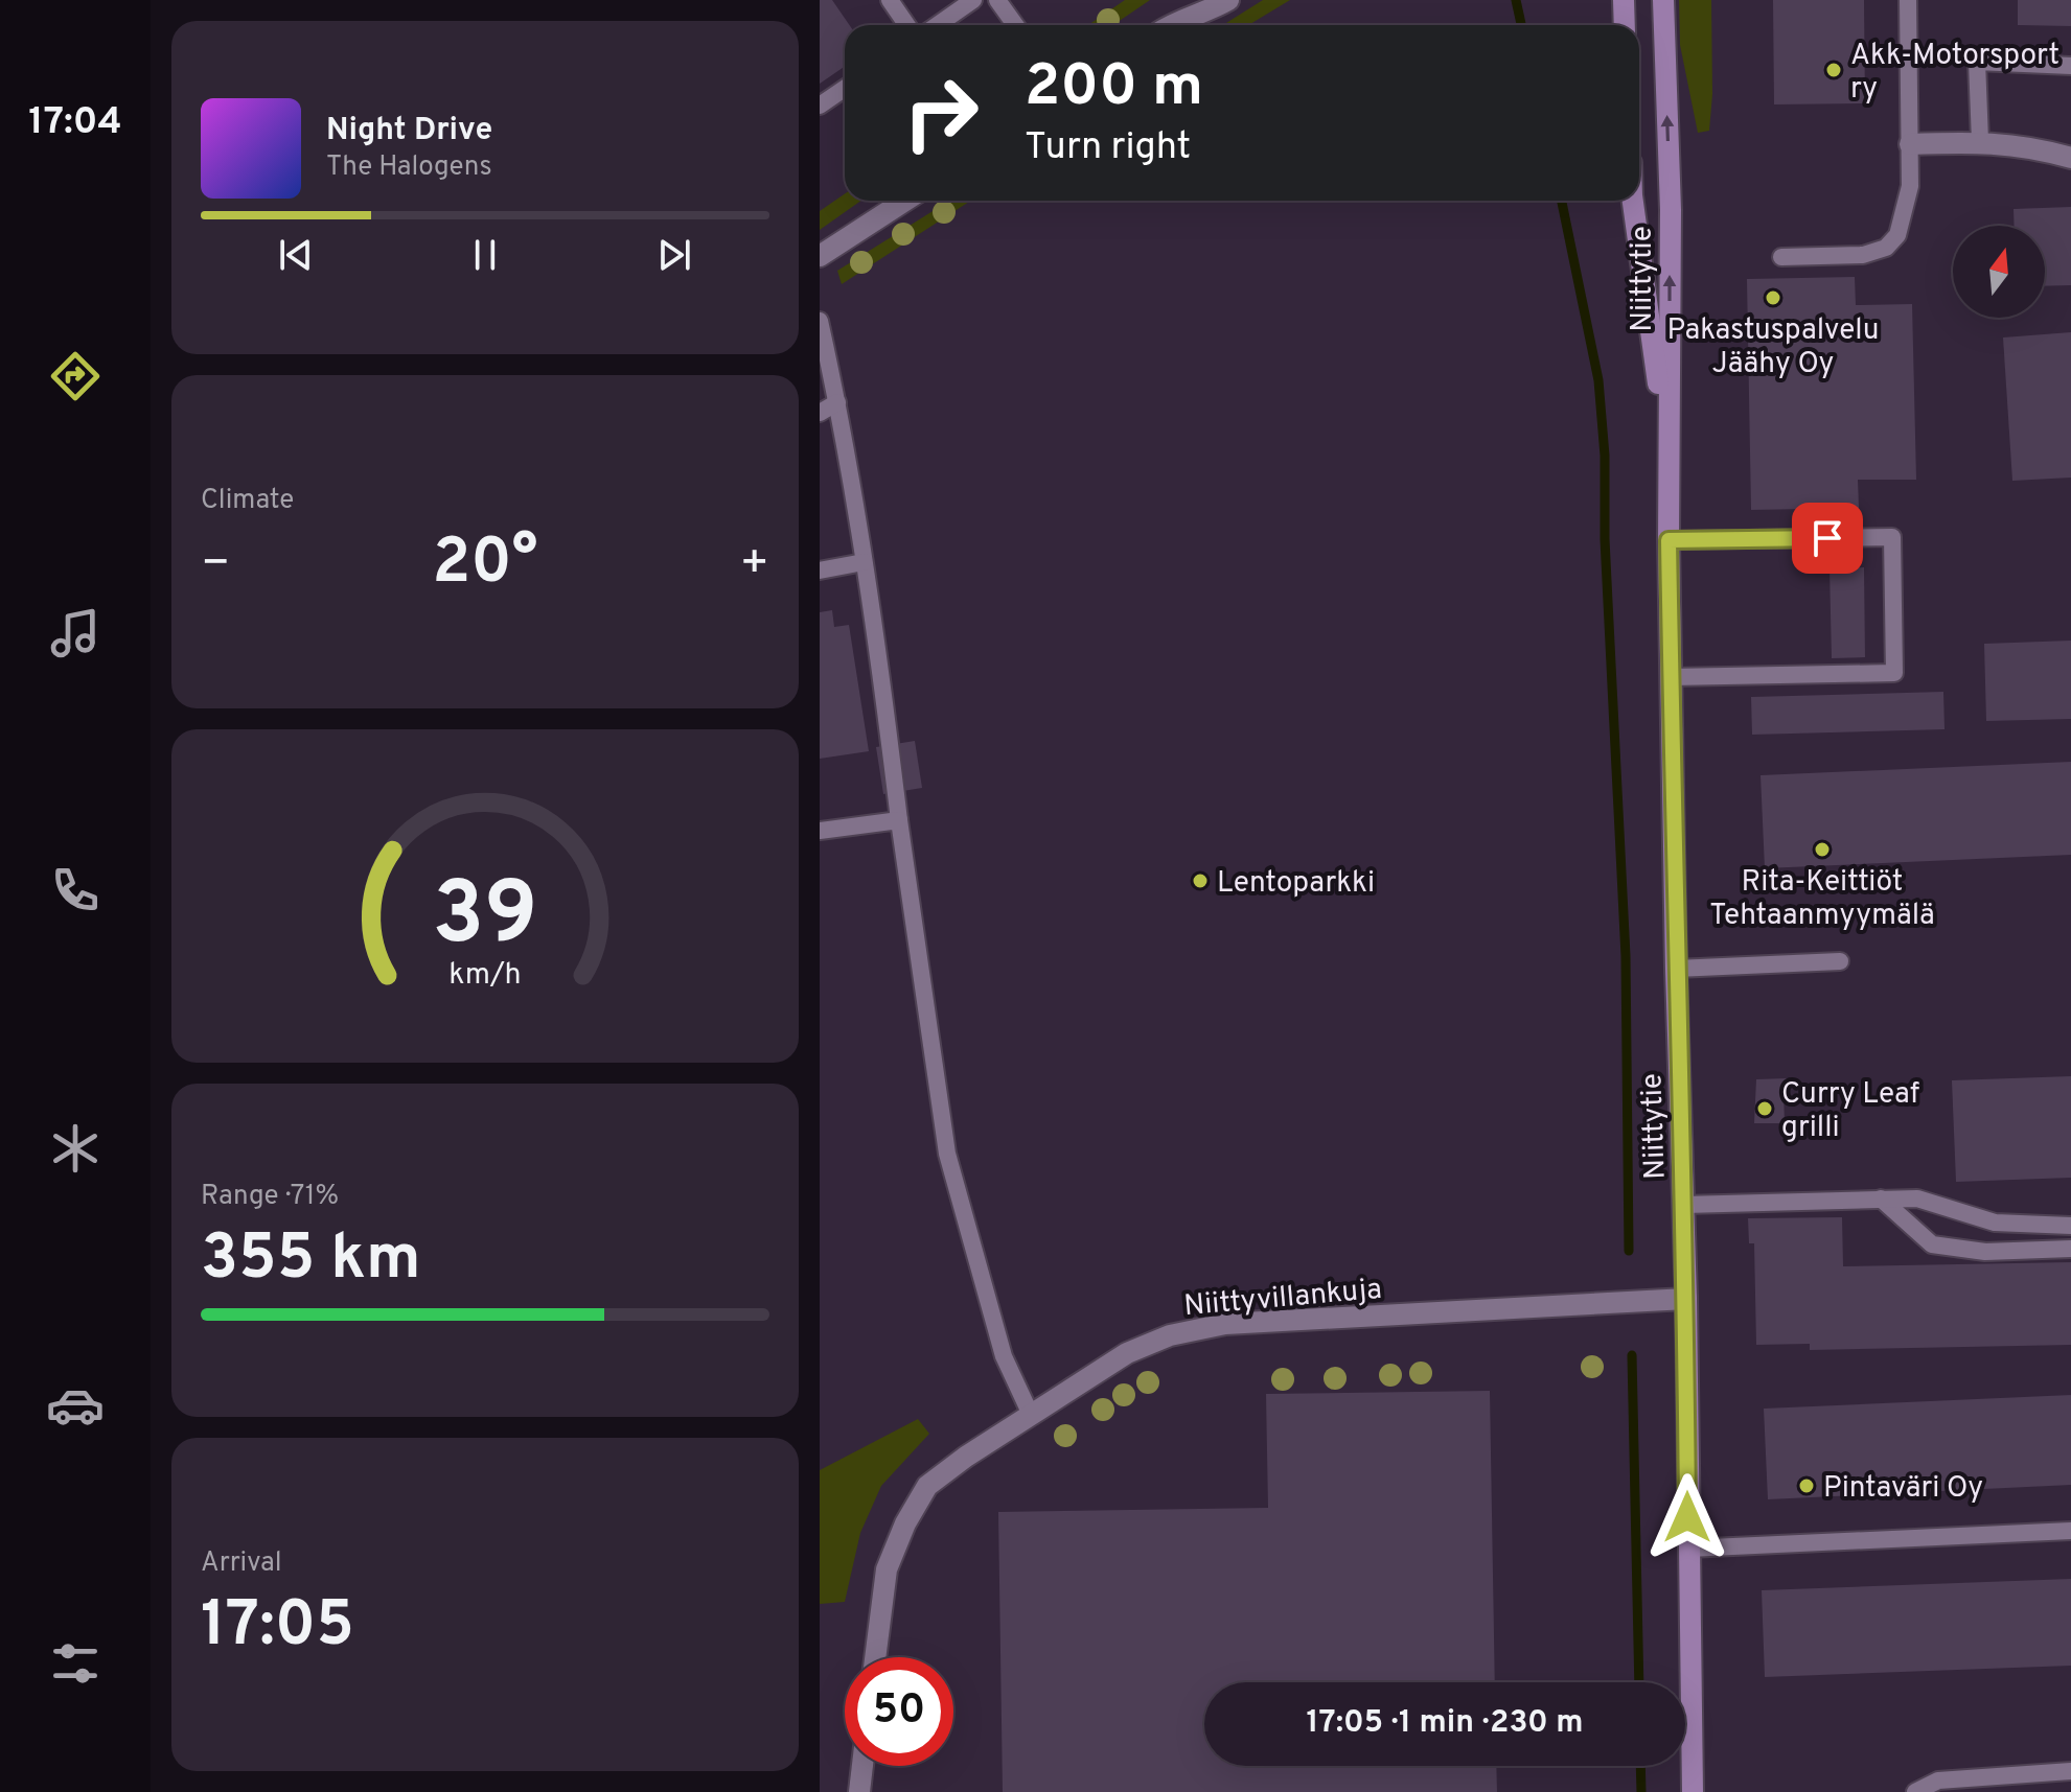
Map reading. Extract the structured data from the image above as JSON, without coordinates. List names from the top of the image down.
{
  "streets": {
    "main road": ["Niittytie"],
    "street": ["Niittyvillankuja"]
  },
  "crossings": [
    ["Niittytie", "Niittyvillankuja"]
  ],
  "places": [
    "Akk-Motorsport ry",
    "Pakastuspalvelu Jäähy Oy",
    "Rita-Keittiöt Tehtaanmyymälä",
    "Lentoparkki",
    "Curry Leaf grilli",
    "Pintaväri Oy"
  ],
  "north": "top",
  "page": {
    "tabs": "17:04",
    "turn": ["200 m", "Turn right"],
    "song": ["Night Drive", "The Halogens"],
    "tile": [
      "Climate",
      ["Range · 71%", "355 km"],
      ["Arrival", "17:05"]
    ],
    "heat": ["−", "20°", "+"],
    "limit": "50",
    "trip": "17:05 · 1 min · 230 m",
    "gauge": ["39", "km/h"]
  }
}
